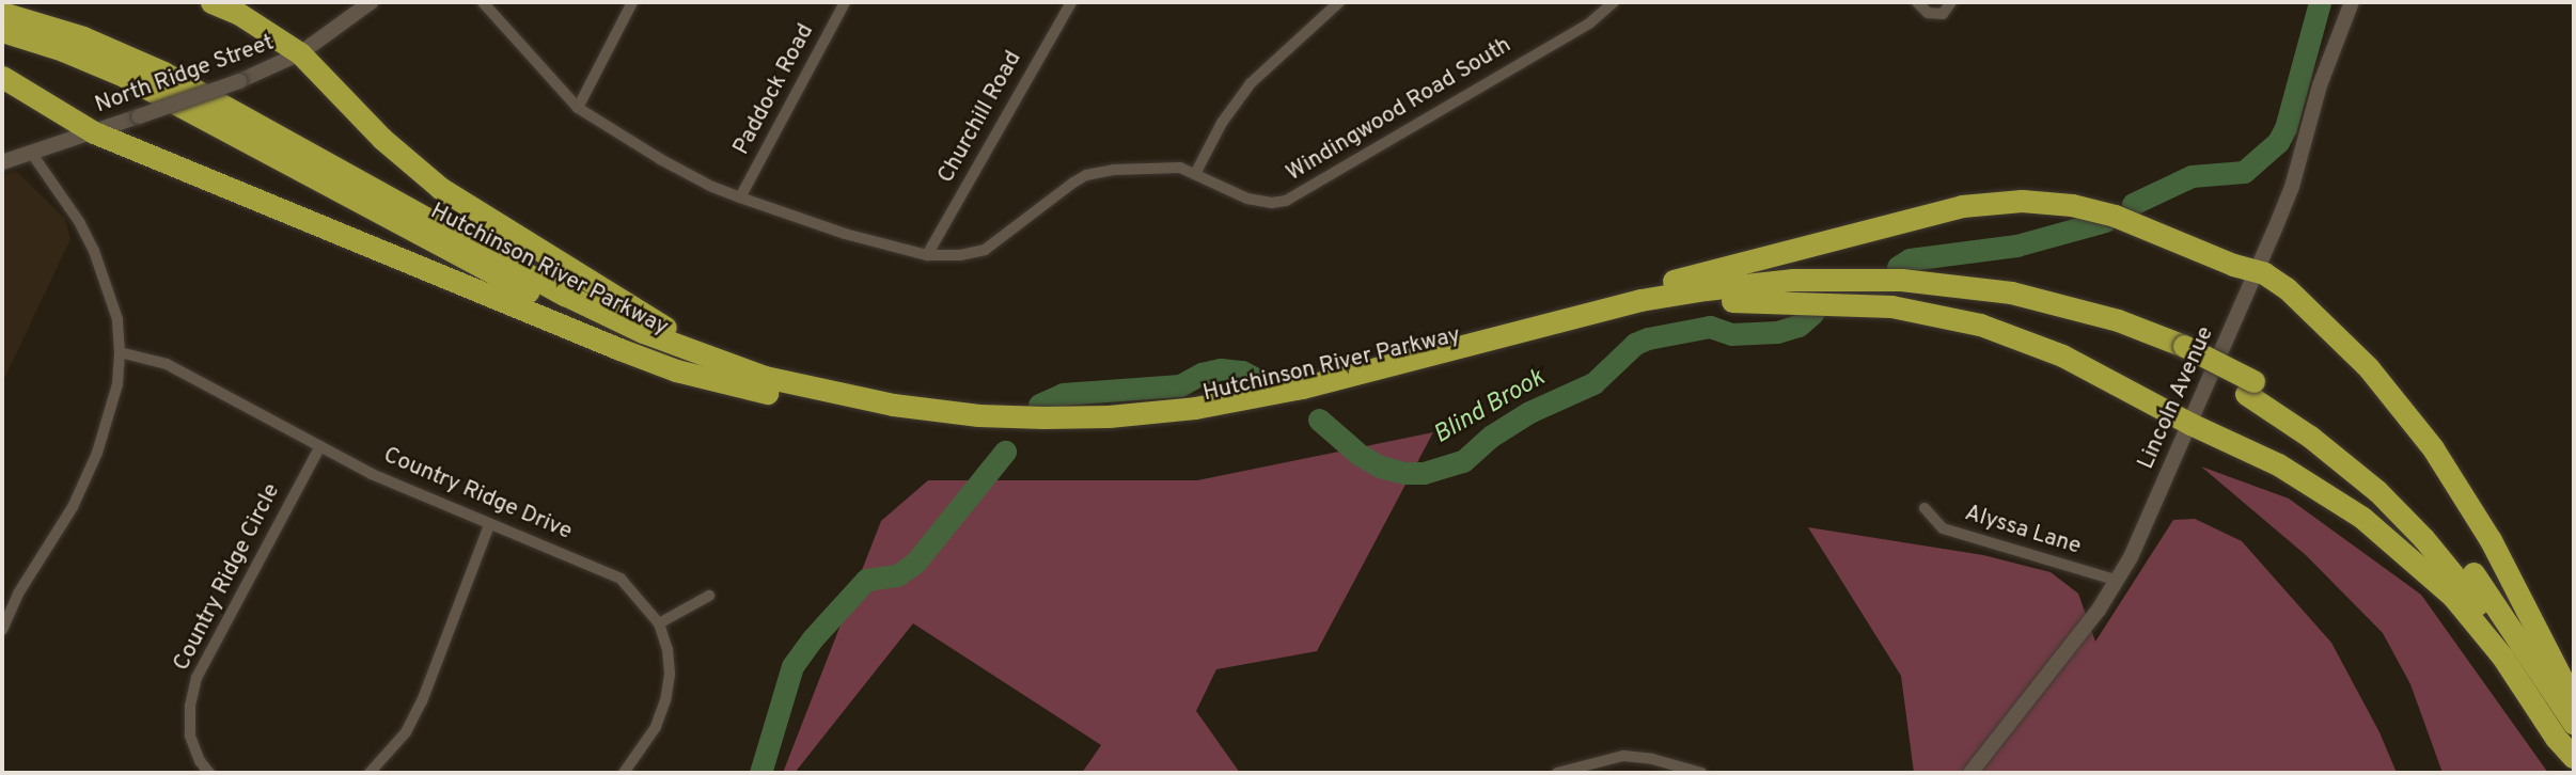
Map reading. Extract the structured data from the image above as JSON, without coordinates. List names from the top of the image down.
{
  "streets": {
    "highway": ["Hutchinson River Parkway"],
    "street": [
      "North Ridge Street",
      "Paddock Road",
      "Windingwood Road South",
      "Churchill Road",
      "Lincoln Avenue",
      "Country Ridge Drive",
      "Alyssa Lane",
      "Country Ridge Circle"
    ]
  },
  "crossings": [
    ["Paddock Road", "Windingwood Road South"],
    ["Windingwood Road South", "Churchill Road"],
    ["Lincoln Avenue", "Alyssa Lane"],
    ["Country Ridge Drive", "Country Ridge Circle"]
  ],
  "water": ["Blind Brook"]
}
